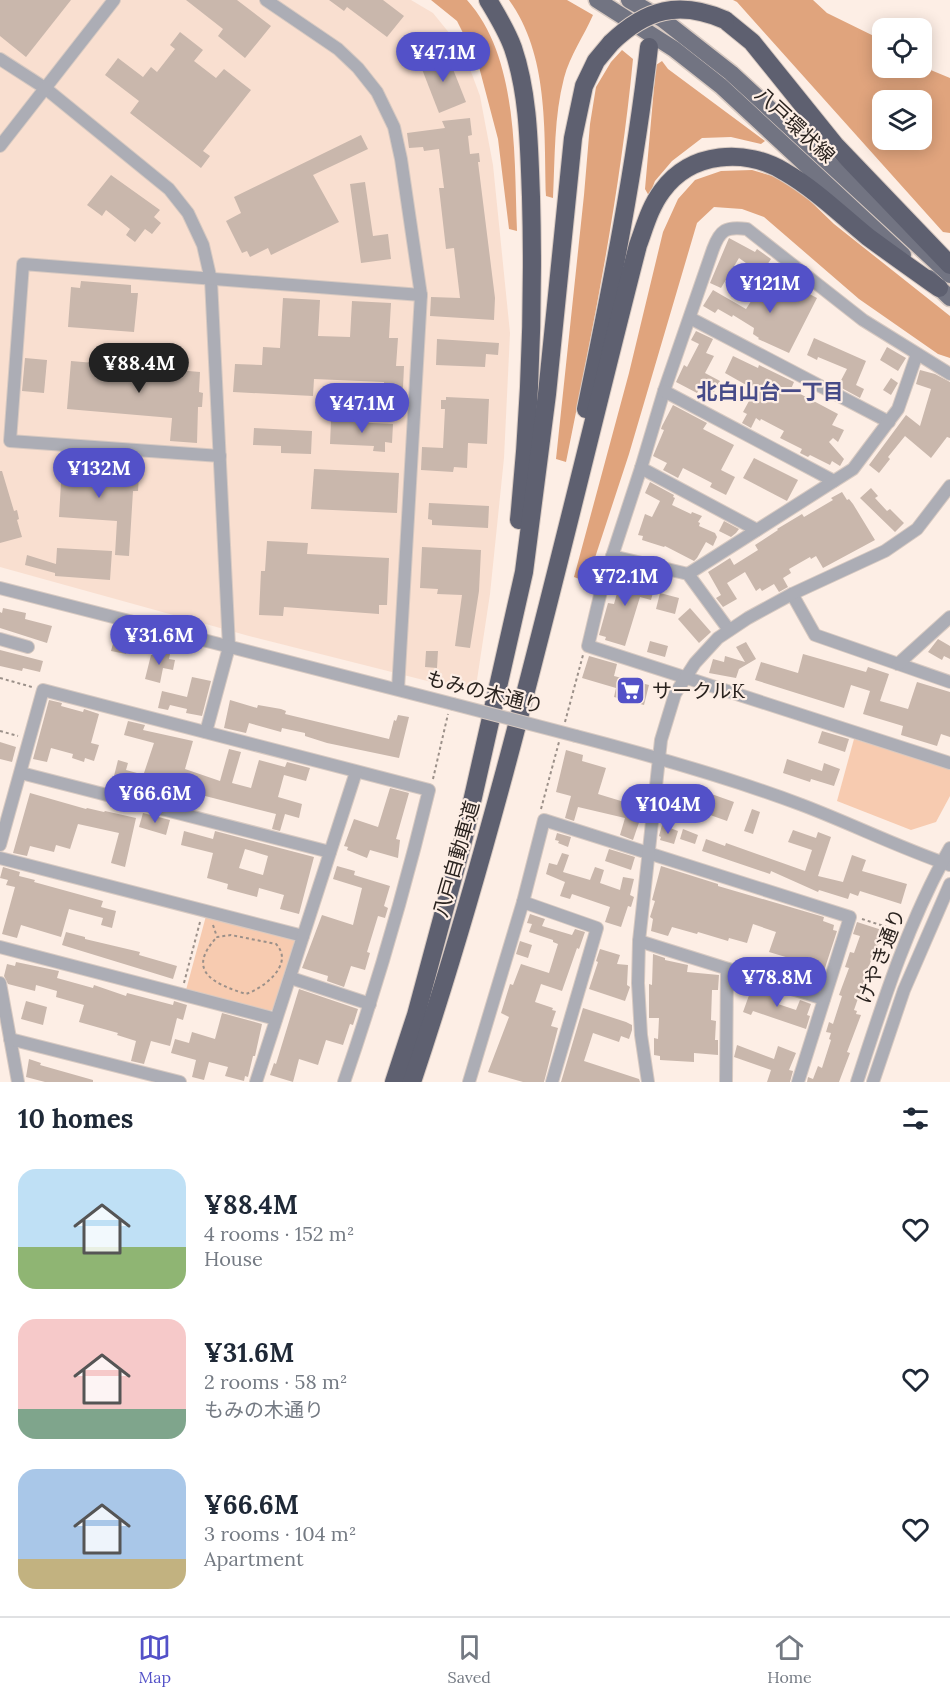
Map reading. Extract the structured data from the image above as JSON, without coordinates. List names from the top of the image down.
{
  "streets": {
    "highway": ["八戸自動車道"],
    "main road": ["八戸環状線"],
    "street": ["もみの木通り", "けやき通り"]
  },
  "crossings": [
    ["もみの木通り", "けやき通り"]
  ],
  "districts": ["北白山台一丁目"],
  "places": {
    "supermarket": ["サークルK"]
  },
  "page": {
    "price": [
      "¥47.1M",
      "¥121M",
      "¥88.4M",
      "¥47.1M",
      "¥132M",
      "¥72.1M",
      "¥31.6M",
      "¥66.6M",
      "¥104M",
      "¥78.8M"
    ],
    "heading": "10 homes",
    "list": [
      {
        "name": "¥88.4M",
        "note": "4 rooms · 152 m² · House"
      },
      {
        "name": "¥31.6M",
        "note": "2 rooms · 58 m² · もみの木通り"
      },
      {
        "name": "¥66.6M",
        "note": "3 rooms · 104 m² · Apartment"
      }
    ],
    "tabs": ["Map", "Saved", "Home"]
  }
}
